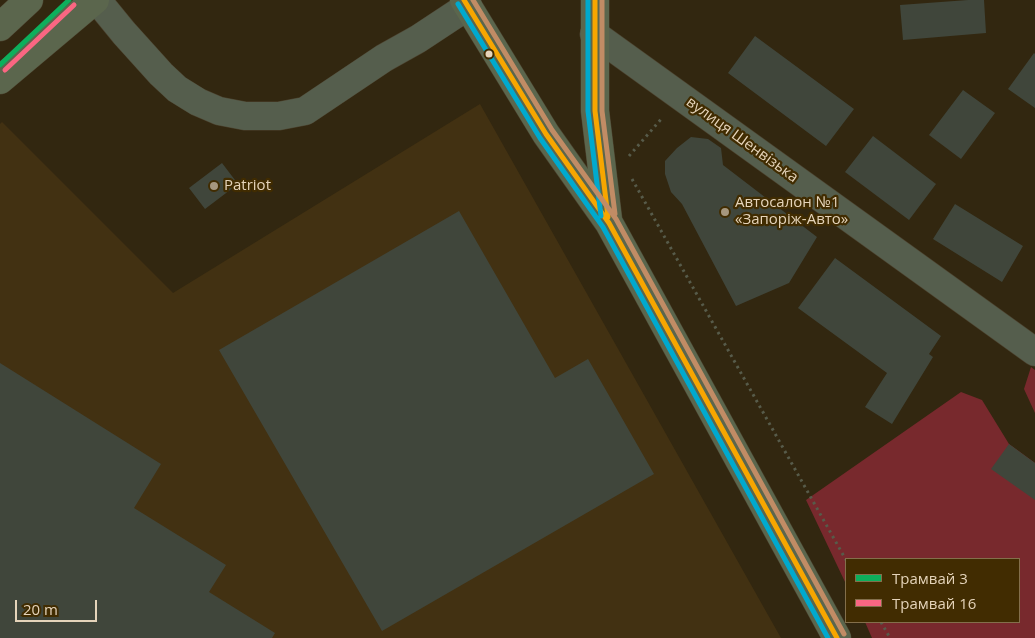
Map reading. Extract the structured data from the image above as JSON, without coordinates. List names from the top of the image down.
{
  "streets": {
    "street": ["вулиця Шенвізька"]
  },
  "places": ["Patriot", "Автосалон №1 «Запоріж-Авто»"],
  "lines": ["tram line 3", "tram line 16"],
  "legend": ["Трамвай 3", "Трамвай 16"],
  "scale_bar": "20 m"
}
